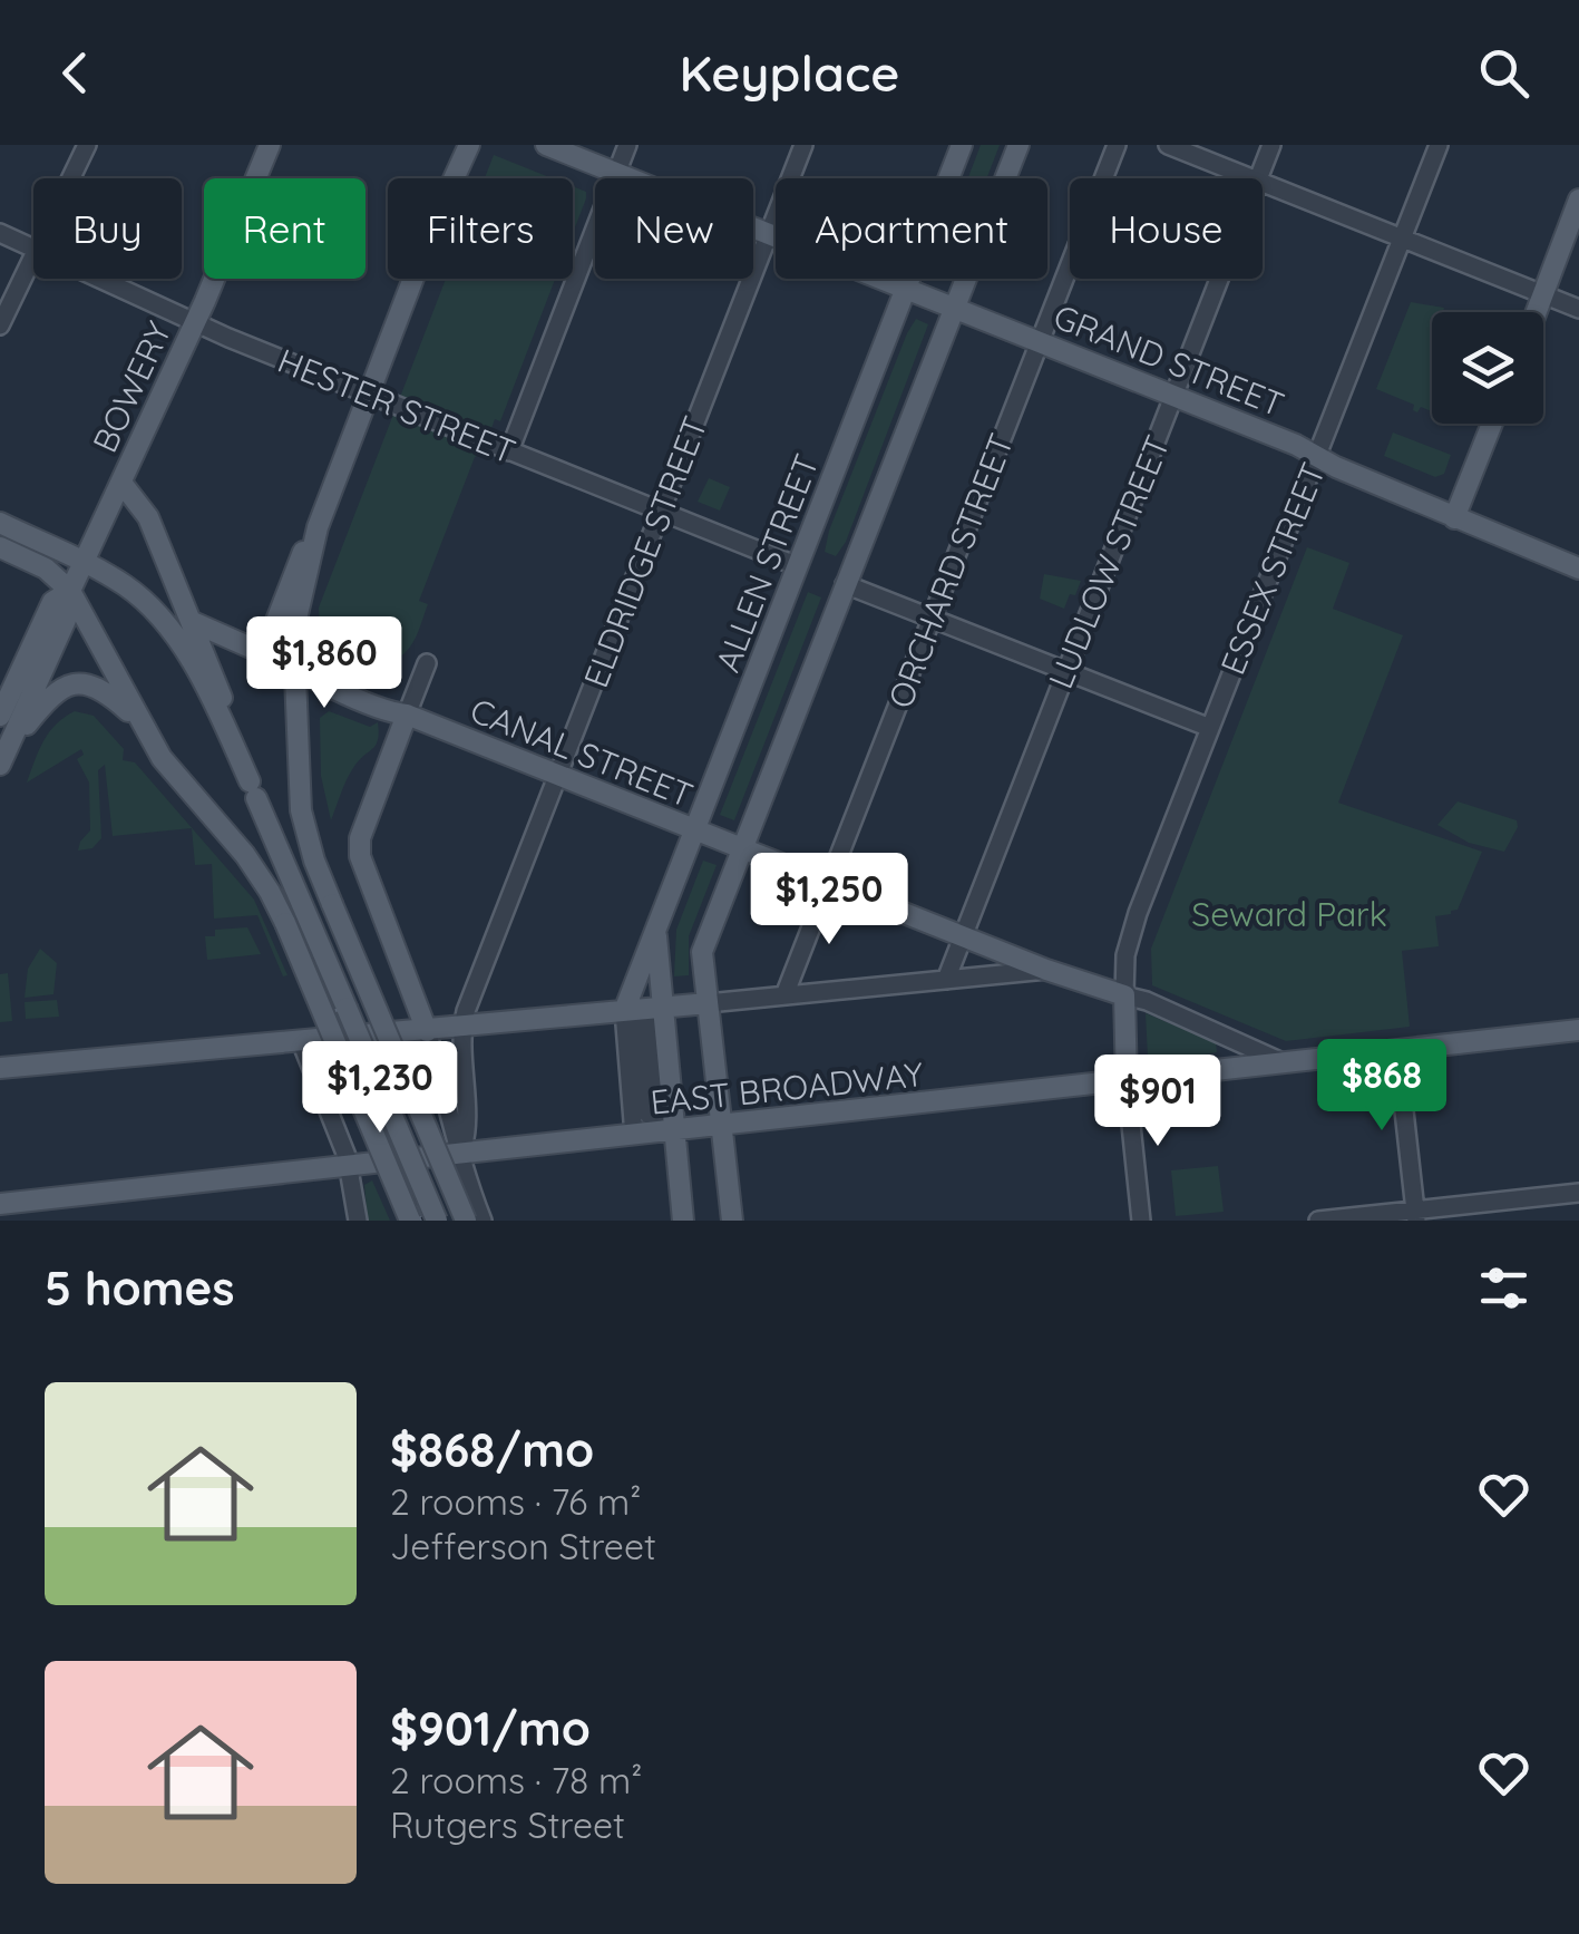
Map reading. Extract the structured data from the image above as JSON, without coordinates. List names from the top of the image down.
{
  "streets": {
    "main road": [
      "GRAND STREET",
      "BOWERY",
      "ALLEN STREET",
      "CANAL STREET",
      "EAST BROADWAY"
    ],
    "street": [
      "HESTER STREET",
      "ELDRIDGE STREET",
      "LUDLOW STREET",
      "ESSEX STREET",
      "ORCHARD STREET"
    ]
  },
  "crossings": [
    ["GRAND STREET", "ELDRIDGE STREET"],
    ["GRAND STREET", "LUDLOW STREET"],
    ["GRAND STREET", "ALLEN STREET"],
    ["GRAND STREET", "ESSEX STREET"],
    ["GRAND STREET", "ORCHARD STREET"],
    ["BOWERY", "HESTER STREET"],
    ["HESTER STREET", "ELDRIDGE STREET"],
    ["HESTER STREET", "ALLEN STREET"],
    ["ELDRIDGE STREET", "CANAL STREET"],
    ["ELDRIDGE STREET", "EAST BROADWAY"],
    ["LUDLOW STREET", "CANAL STREET"],
    ["ALLEN STREET", "CANAL STREET"],
    ["ALLEN STREET", "EAST BROADWAY"],
    ["ESSEX STREET", "CANAL STREET"],
    ["ORCHARD STREET", "CANAL STREET"],
    ["CANAL STREET", "EAST BROADWAY"]
  ],
  "parks": ["Seward Park"],
  "page": {
    "header": "Keyplace",
    "chip": [
      "Buy",
      "Rent",
      "Filters",
      "New",
      "Apartment",
      "House"
    ],
    "price": [
      "$1,860",
      "$1,250",
      "$868",
      "$1,230",
      "$901"
    ],
    "heading": "5 homes",
    "list": [
      {
        "name": "$868/mo",
        "note": "2 rooms · 76 m² · Jefferson Street"
      },
      {
        "name": "$901/mo",
        "note": "2 rooms · 78 m² · Rutgers Street"
      }
    ]
  }
}
